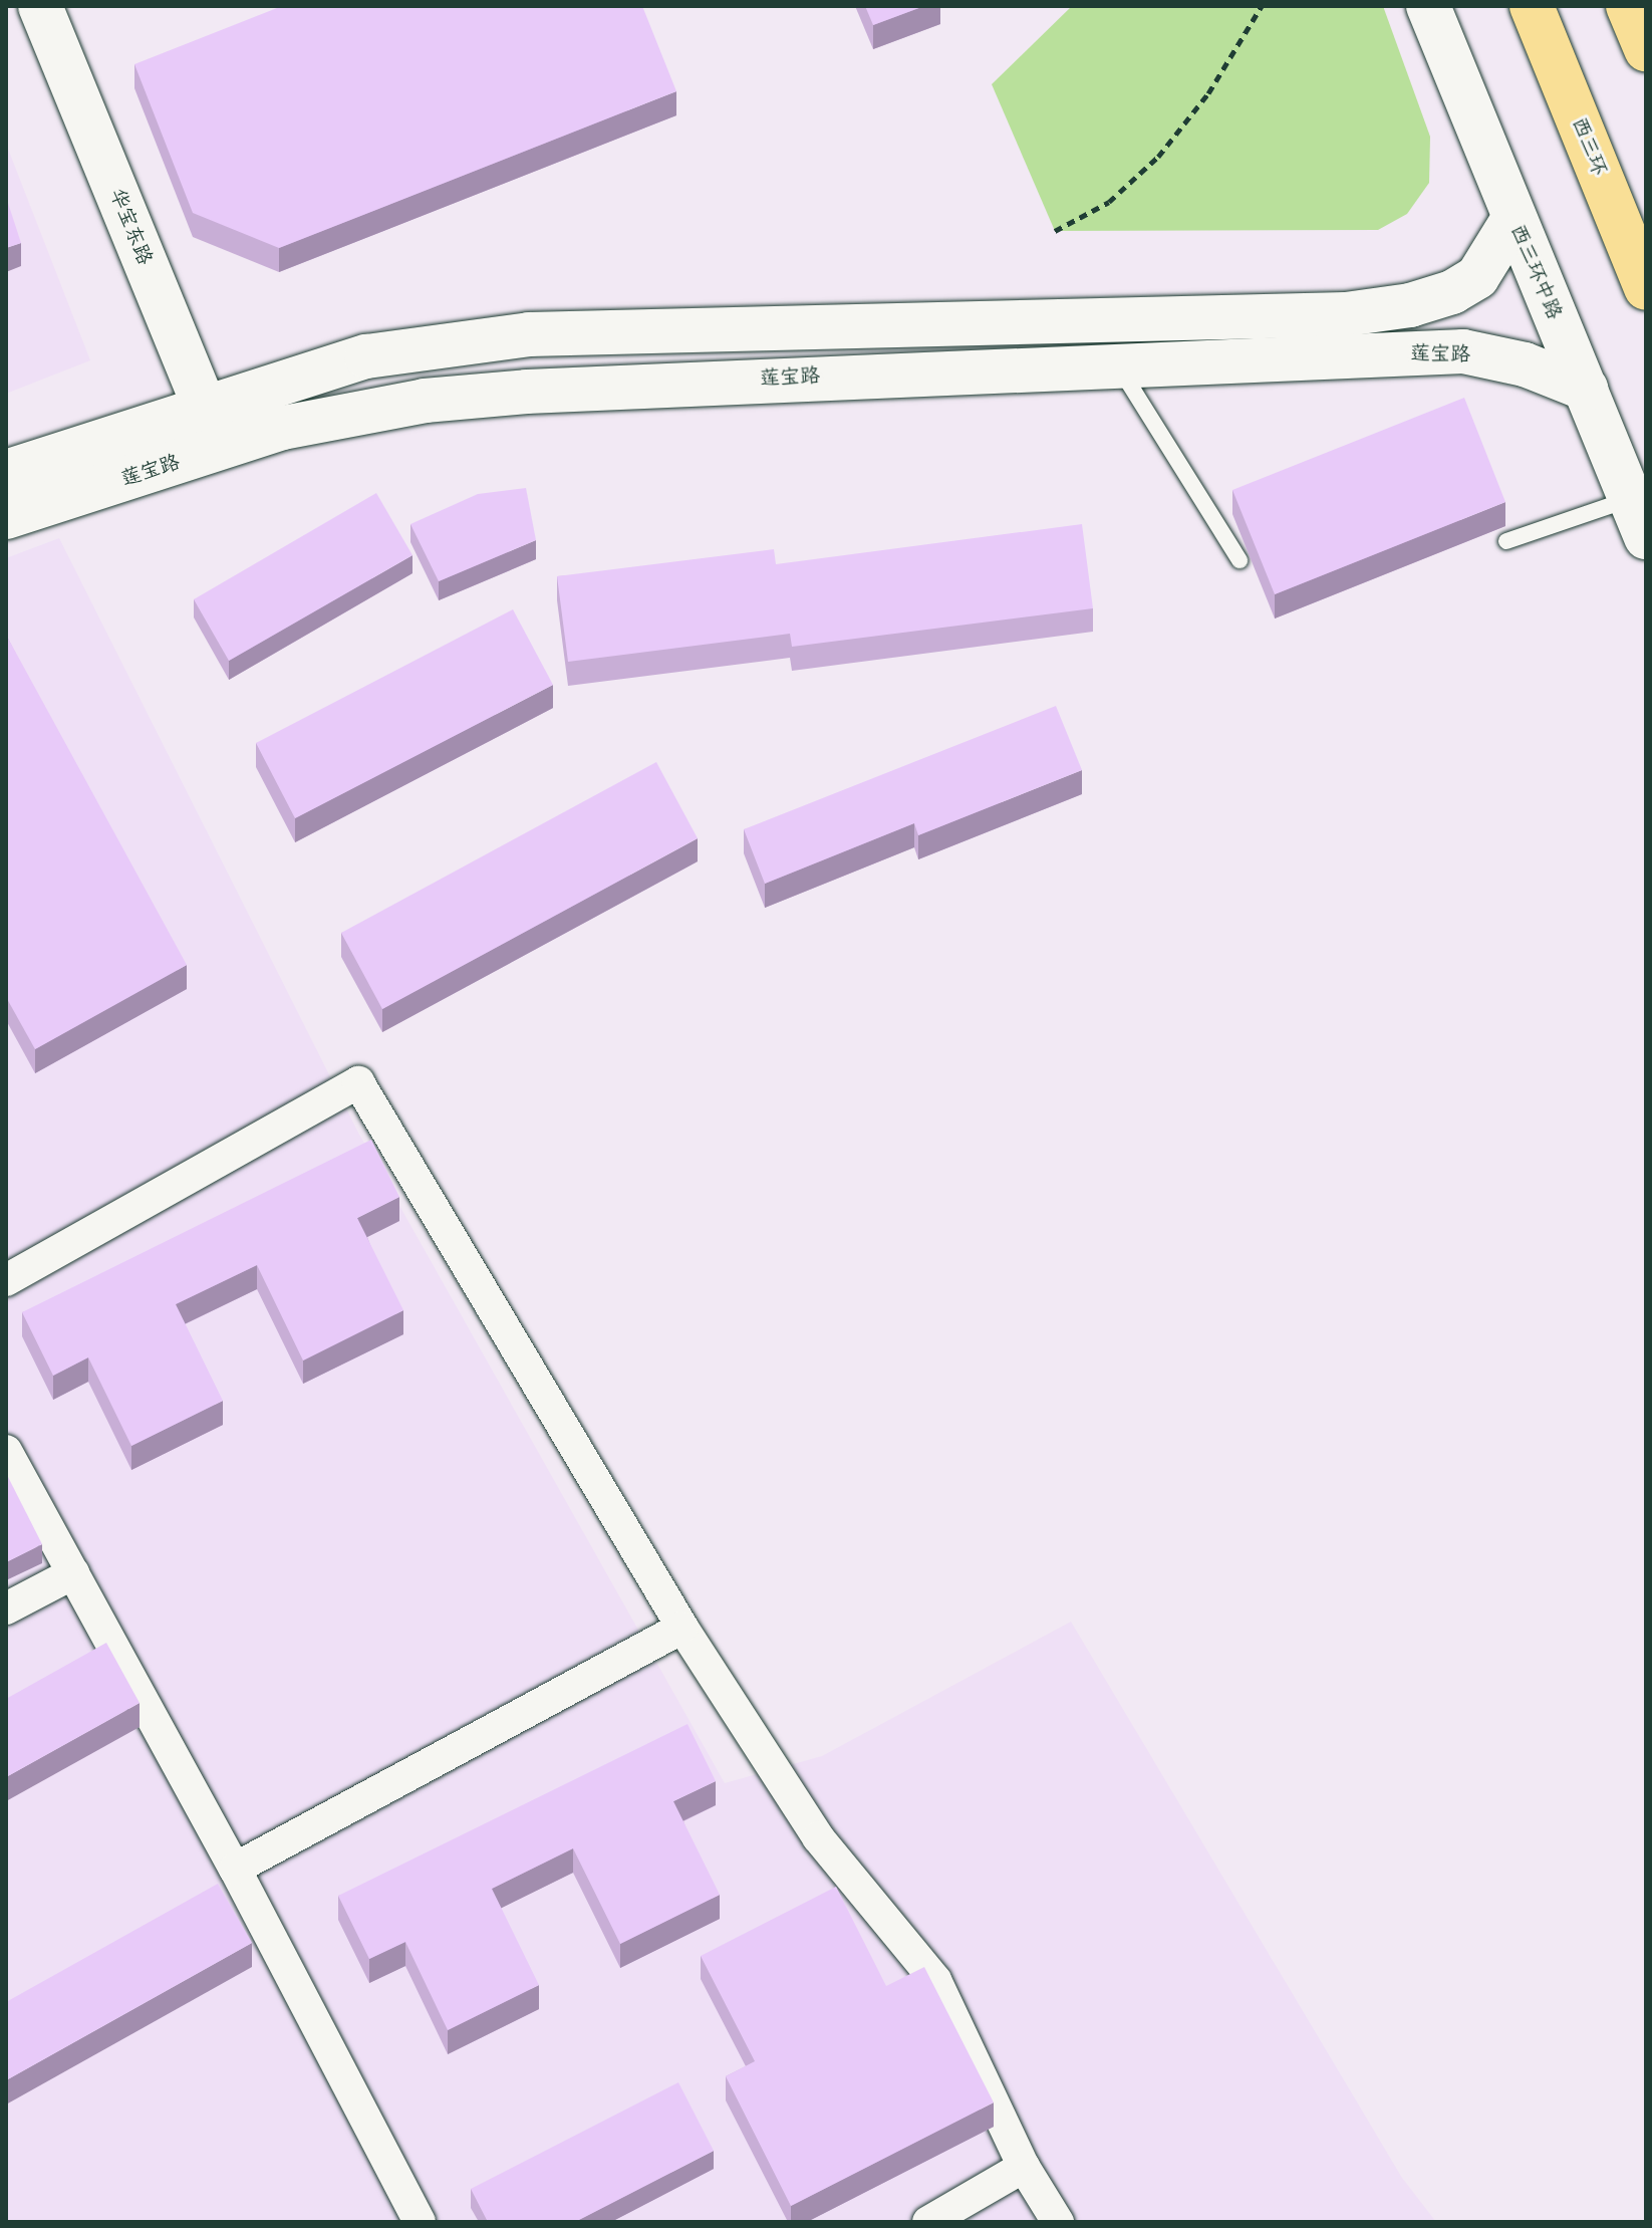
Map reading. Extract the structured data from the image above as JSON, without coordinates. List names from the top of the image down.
{
  "streets": {
    "highway": ["西三环"],
    "main road": ["华宝东路", "西三环中路", "莲宝路"]
  },
  "crossings": [
    ["华宝东路", "莲宝路"],
    ["西三环中路", "莲宝路"]
  ]
}
